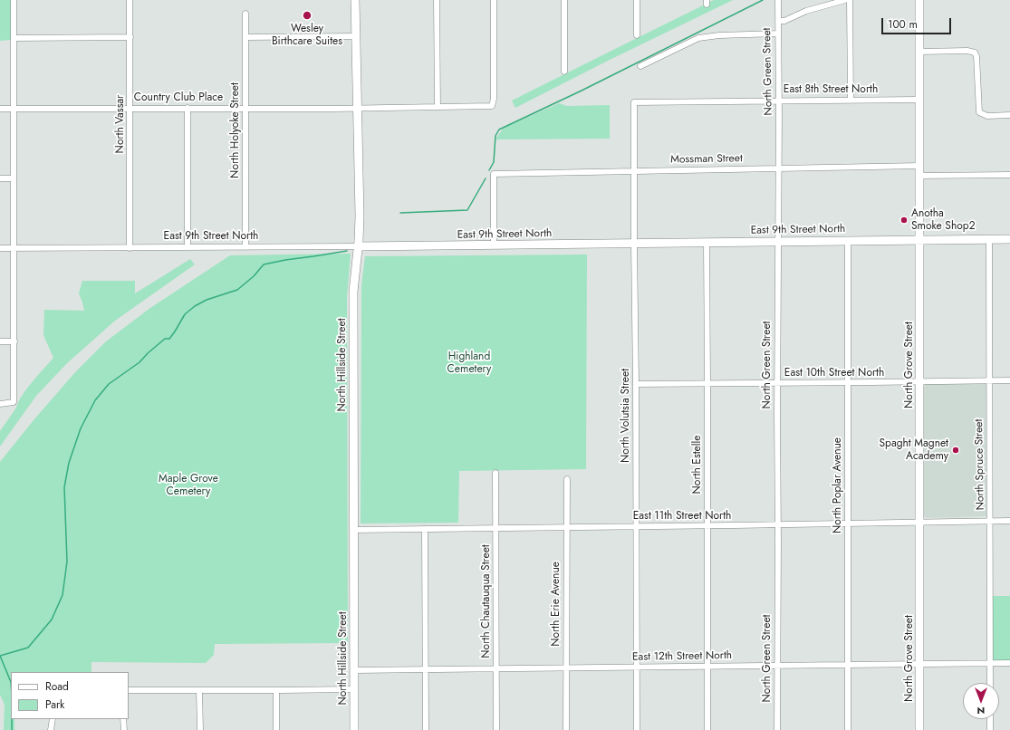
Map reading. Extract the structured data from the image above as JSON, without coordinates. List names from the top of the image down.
{
  "streets": {
    "street": [
      "North Green Street",
      "East 8th Street North",
      "Country Club Place",
      "North Vassar",
      "North Holyoke Street",
      "Mossman Street",
      "East 9th Street North",
      "North Hillside Street",
      "North Grove Street",
      "East 10th Street North",
      "North Volutsia Street",
      "North Estelle",
      "North Spruce Street",
      "North Poplar Avenue",
      "East 11th Street North",
      "North Chautauqua Street",
      "North Erie Avenue",
      "East 12th Street North"
    ]
  },
  "crossings": [
    ["North Green Street", "East 8th Street North"],
    ["North Green Street", "Mossman Street"],
    ["North Green Street", "East 9th Street North"],
    ["North Green Street", "East 10th Street North"],
    ["North Green Street", "East 11th Street North"],
    ["North Green Street", "East 12th Street North"],
    ["East 8th Street North", "North Grove Street"],
    ["East 8th Street North", "North Volutsia Street"],
    ["Country Club Place", "North Vassar"],
    ["Country Club Place", "North Holyoke Street"],
    ["Country Club Place", "North Hillside Street"],
    ["North Vassar", "East 9th Street North"],
    ["North Holyoke Street", "East 9th Street North"],
    ["Mossman Street", "East 9th Street North"],
    ["Mossman Street", "North Grove Street"],
    ["Mossman Street", "North Volutsia Street"],
    ["East 9th Street North", "North Hillside Street"],
    ["East 9th Street North", "North Grove Street"],
    ["East 9th Street North", "North Volutsia Street"],
    ["East 9th Street North", "North Estelle"],
    ["East 9th Street North", "North Spruce Street"],
    ["East 9th Street North", "North Poplar Avenue"],
    ["North Hillside Street", "East 11th Street North"],
    ["North Hillside Street", "East 12th Street North"],
    ["North Grove Street", "East 10th Street North"],
    ["North Grove Street", "East 11th Street North"],
    ["North Grove Street", "East 12th Street North"],
    ["East 10th Street North", "North Volutsia Street"],
    ["East 10th Street North", "North Estelle"],
    ["East 10th Street North", "North Spruce Street"],
    ["East 10th Street North", "North Poplar Avenue"],
    ["North Volutsia Street", "East 11th Street North"],
    ["North Volutsia Street", "East 12th Street North"],
    ["North Estelle", "East 11th Street North"],
    ["North Estelle", "East 12th Street North"],
    ["North Spruce Street", "East 11th Street North"],
    ["North Spruce Street", "East 12th Street North"],
    ["North Poplar Avenue", "East 11th Street North"],
    ["North Poplar Avenue", "East 12th Street North"],
    ["East 11th Street North", "North Chautauqua Street"],
    ["East 11th Street North", "North Erie Avenue"],
    ["North Chautauqua Street", "East 12th Street North"],
    ["North Erie Avenue", "East 12th Street North"]
  ],
  "parks": ["Highland Cemetery", "Maple Grove Cemetery"],
  "places": ["Wesley Birthcare Suites", "Anotha Smoke Shop2", "Spaght Magnet Academy"],
  "legend": ["Road", "Park"],
  "scale_bar": "100 m",
  "north": "bottom"
}
